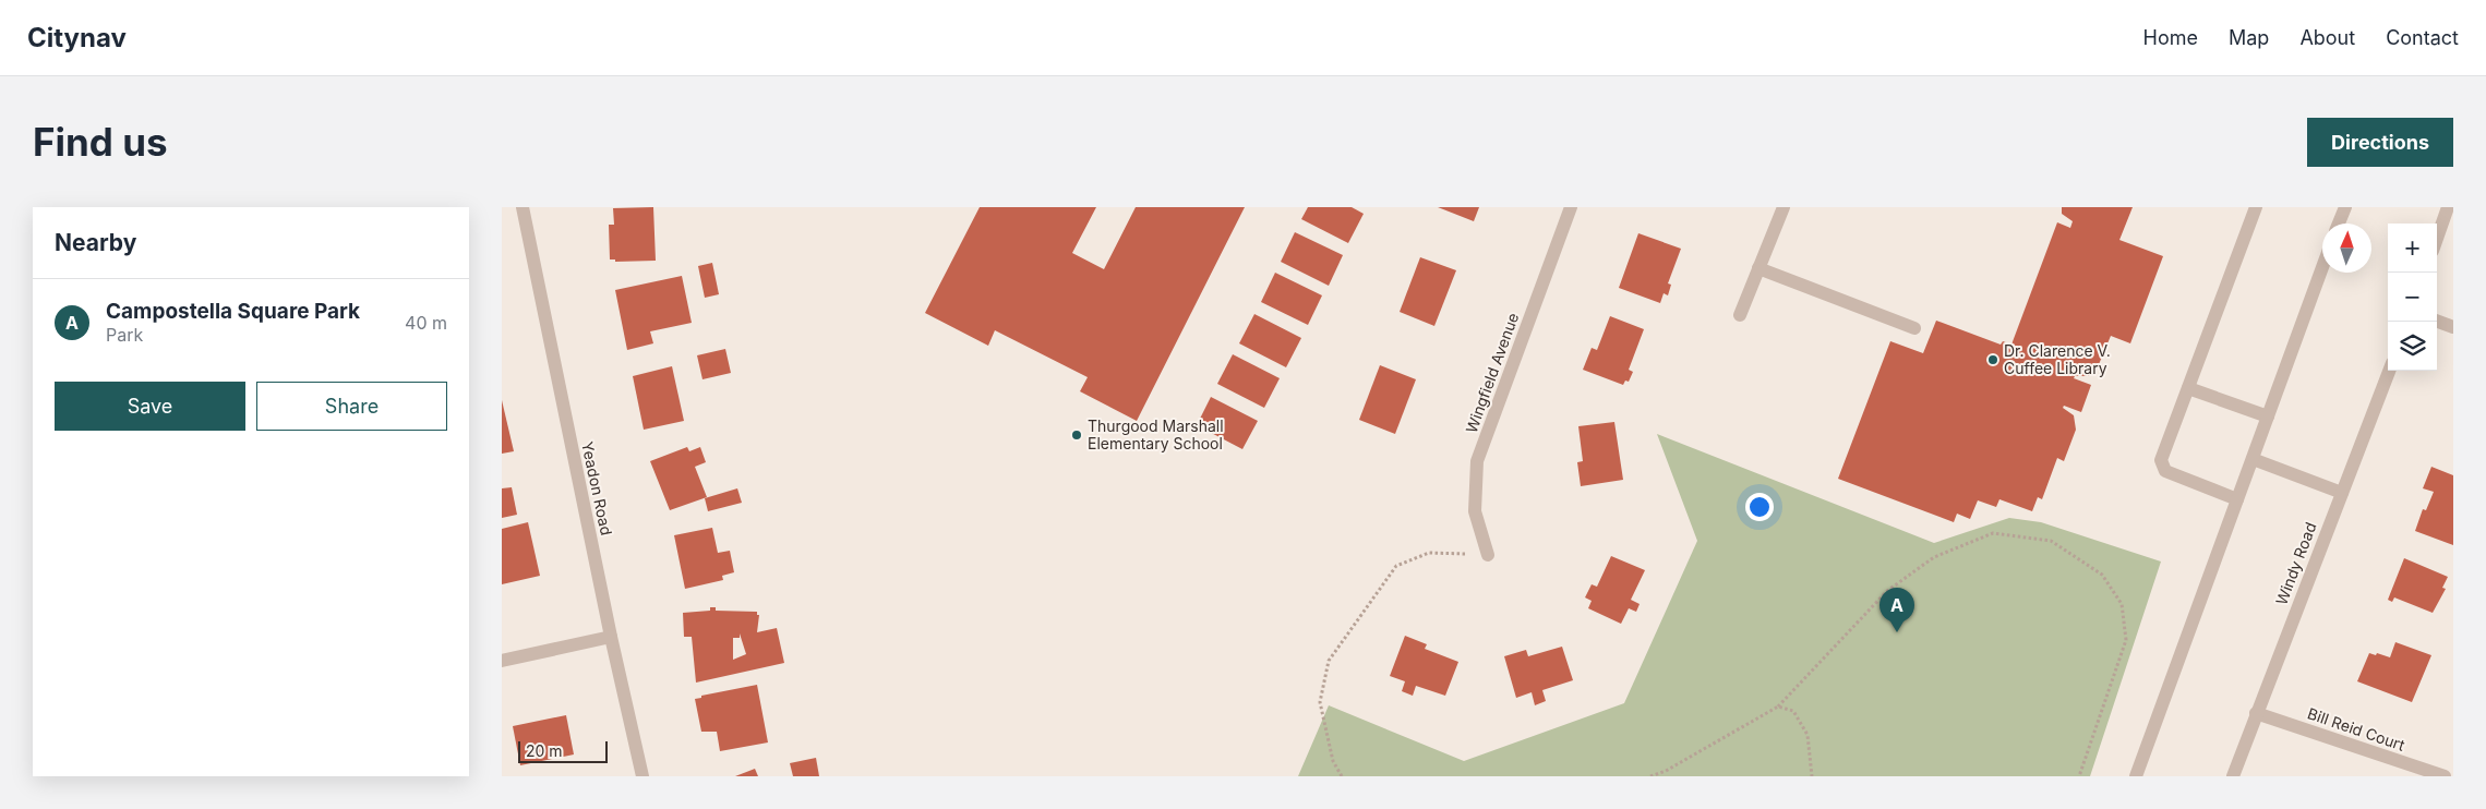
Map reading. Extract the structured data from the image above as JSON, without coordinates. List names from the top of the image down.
{
  "streets": {
    "street": [
      "Wingfield Avenue",
      "Yeadon Road",
      "Windy Road",
      "Bill Reid Court"
    ]
  },
  "crossings": [
    ["Windy Road", "Bill Reid Court"]
  ],
  "places": ["Dr. Clarence V. Cuffee Library", "Thurgood Marshall Elementary School"],
  "scale_bar": "20 m",
  "north": "top",
  "page": {
    "header": "Citynav",
    "nav": [
      "Home",
      "Map",
      "About",
      "Contact"
    ],
    "buttons": [
      "Directions",
      ["Save", "Share"]
    ],
    "title": "Find us",
    "heading": "Nearby",
    "map_buttons": ["+", "−"],
    "list": [
      {
        "mark": "A",
        "name": "Campostella Square Park",
        "note": "Park",
        "value": "40 m"
      }
    ],
    "pins": "A",
    "scale": "20 m"
  }
}
